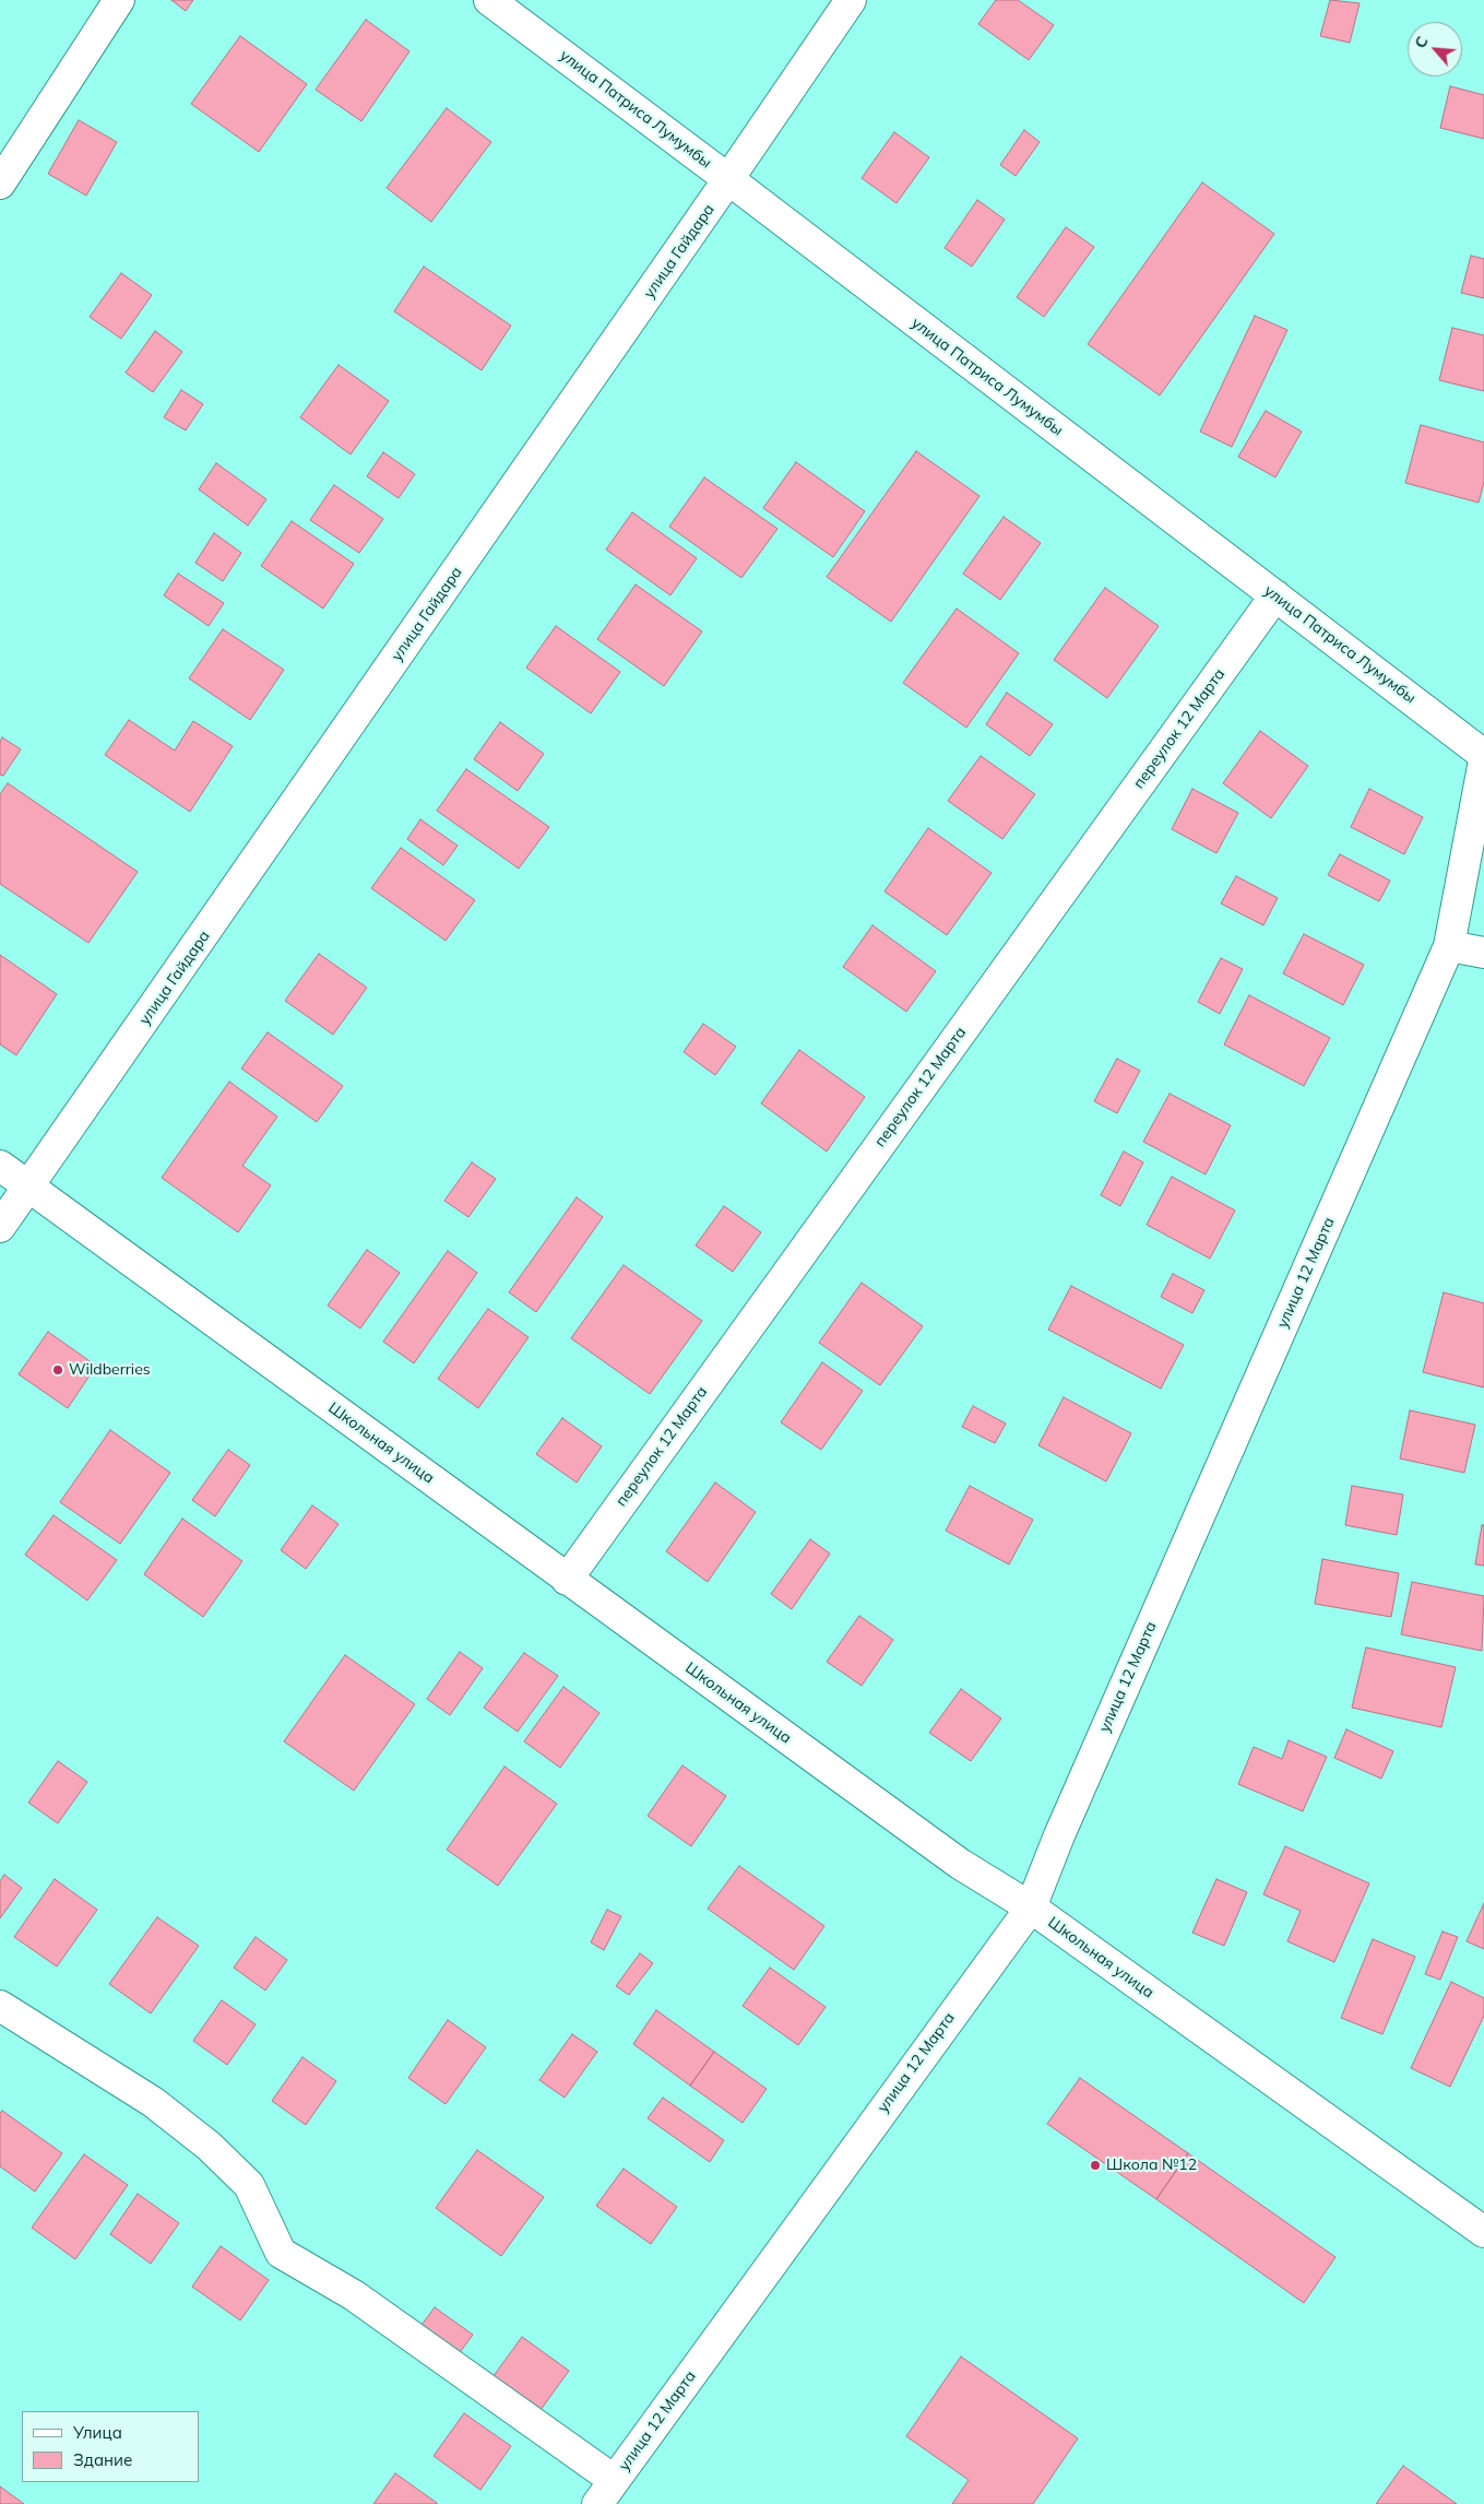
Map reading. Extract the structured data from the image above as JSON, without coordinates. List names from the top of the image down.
{
  "streets": {
    "street": [
      "улица Патриса Лумумбы",
      "улица Гайдара",
      "переулок 12 Марта",
      "улица 12 Марта",
      "Школьная улица"
    ]
  },
  "crossings": [
    ["улица Патриса Лумумбы", "улица Гайдара"],
    ["улица Патриса Лумумбы", "переулок 12 Марта"],
    ["улица Гайдара", "Школьная улица"],
    ["переулок 12 Марта", "Школьная улица"],
    ["улица 12 Марта", "Школьная улица"]
  ],
  "places": ["Wildberries", "Школа №12"],
  "legend": ["Улица", "Здание"],
  "north": "top left"
}
